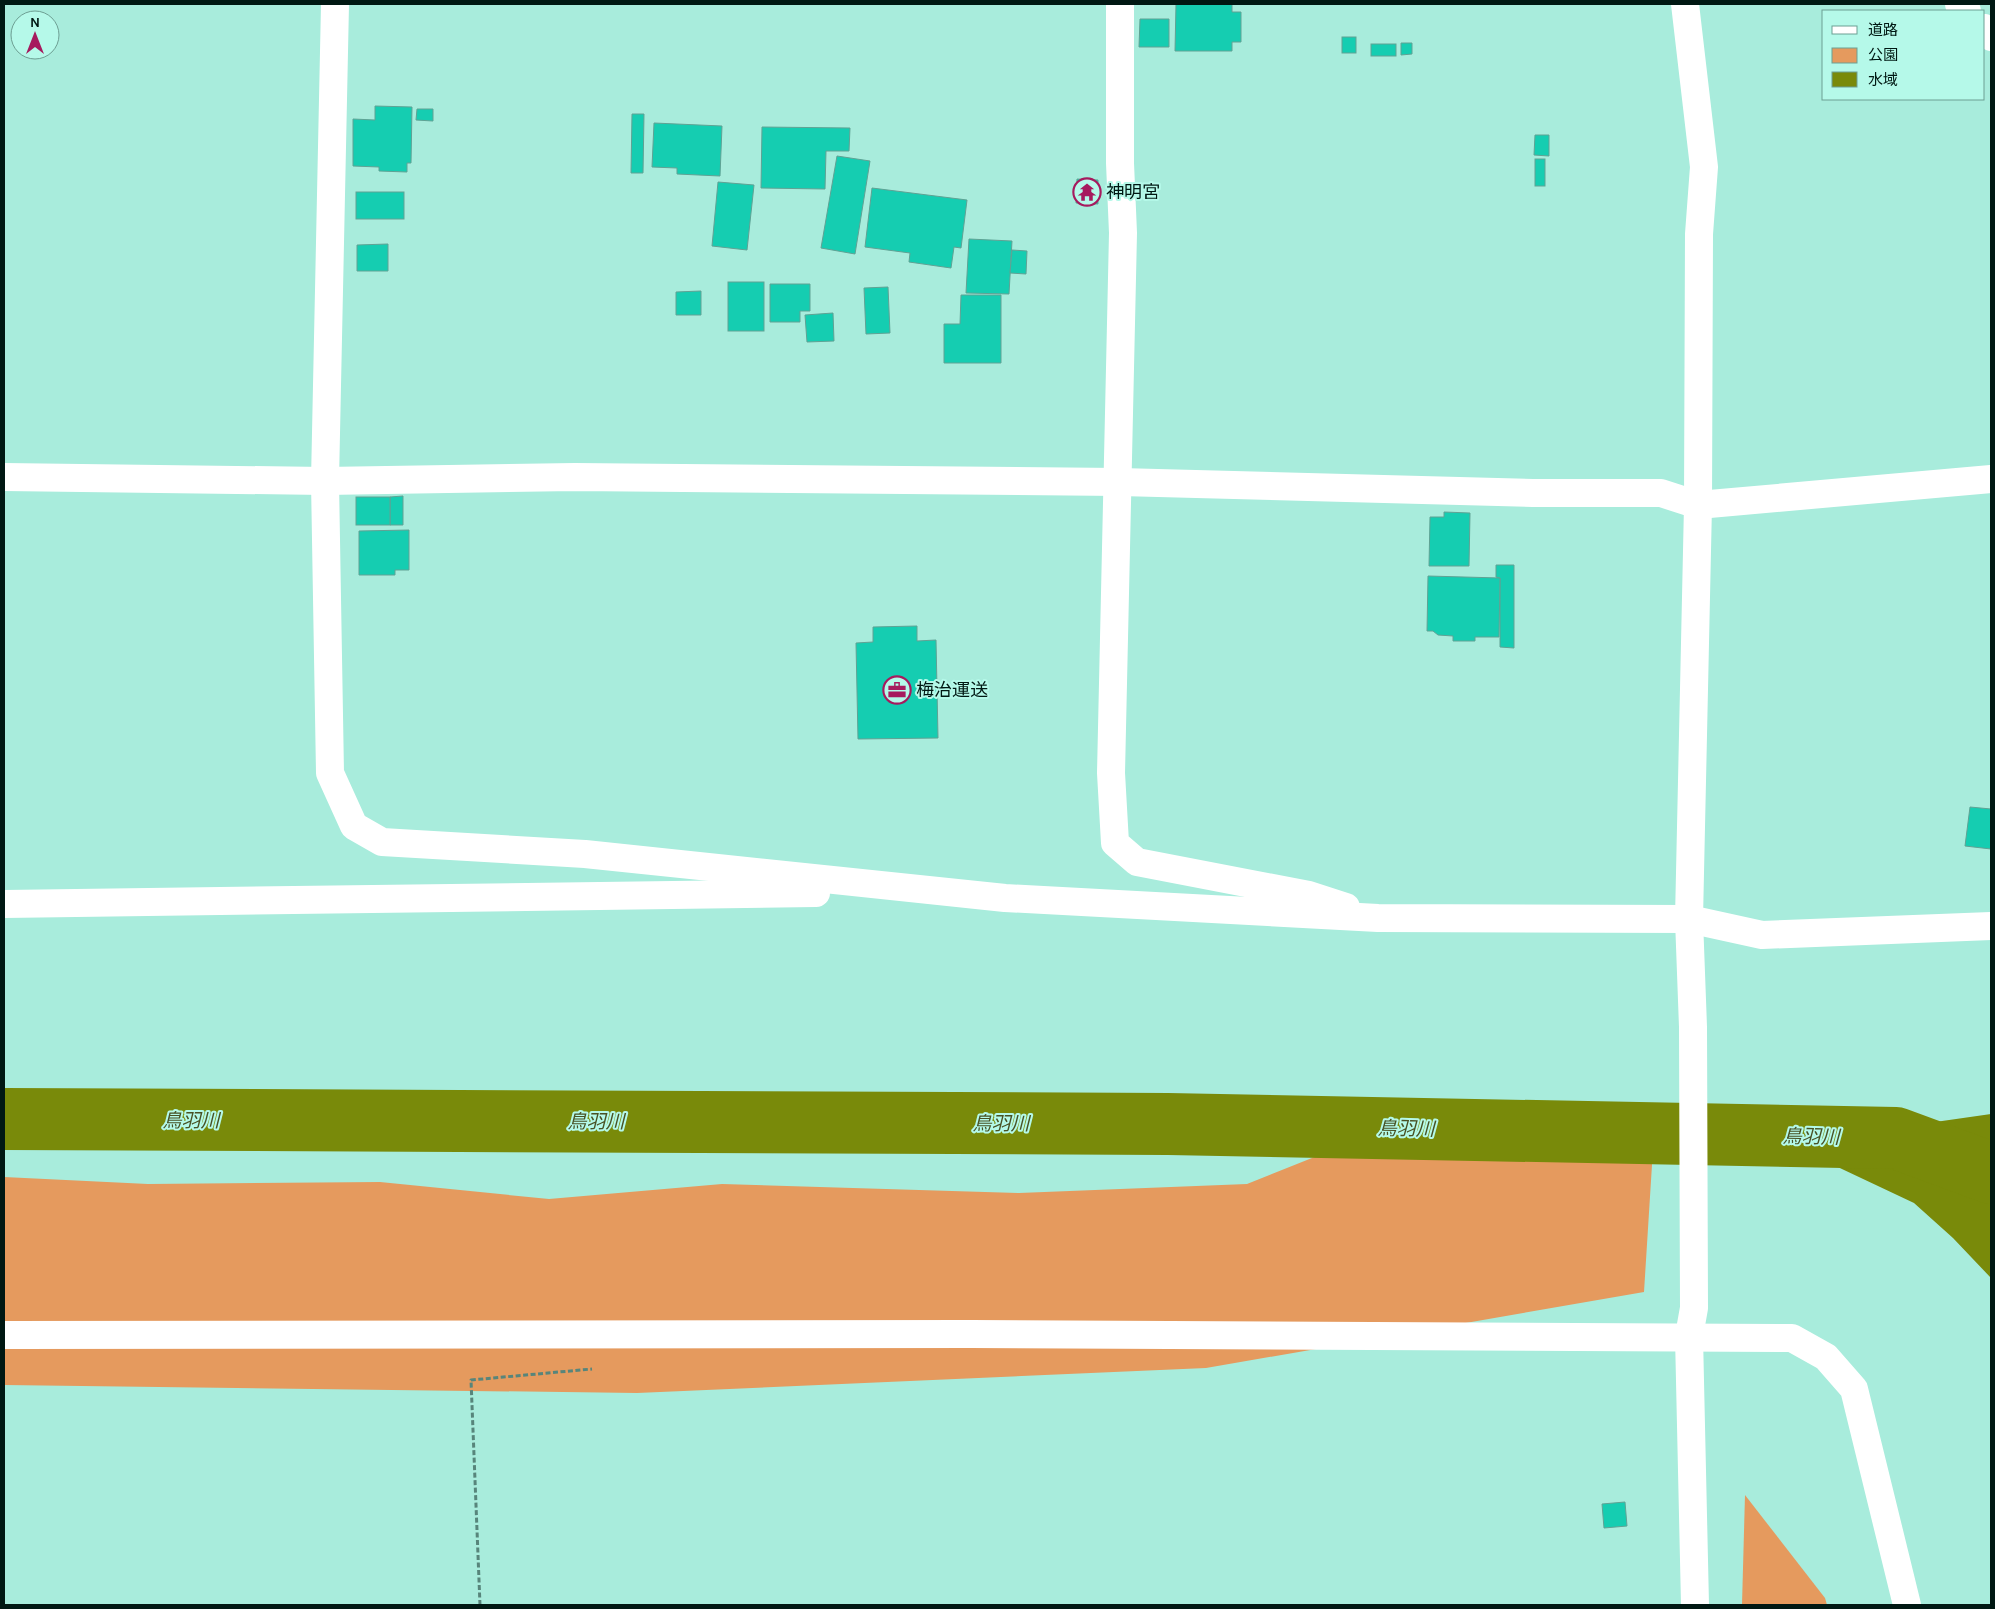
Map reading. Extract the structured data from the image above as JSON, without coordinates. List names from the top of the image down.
{
  "water": ["鳥羽川"],
  "places": {
    "temple": ["神明宮"],
    "office": ["梅治運送"]
  },
  "legend": ["道路", "公園", "水域"],
  "north": "top"
}
